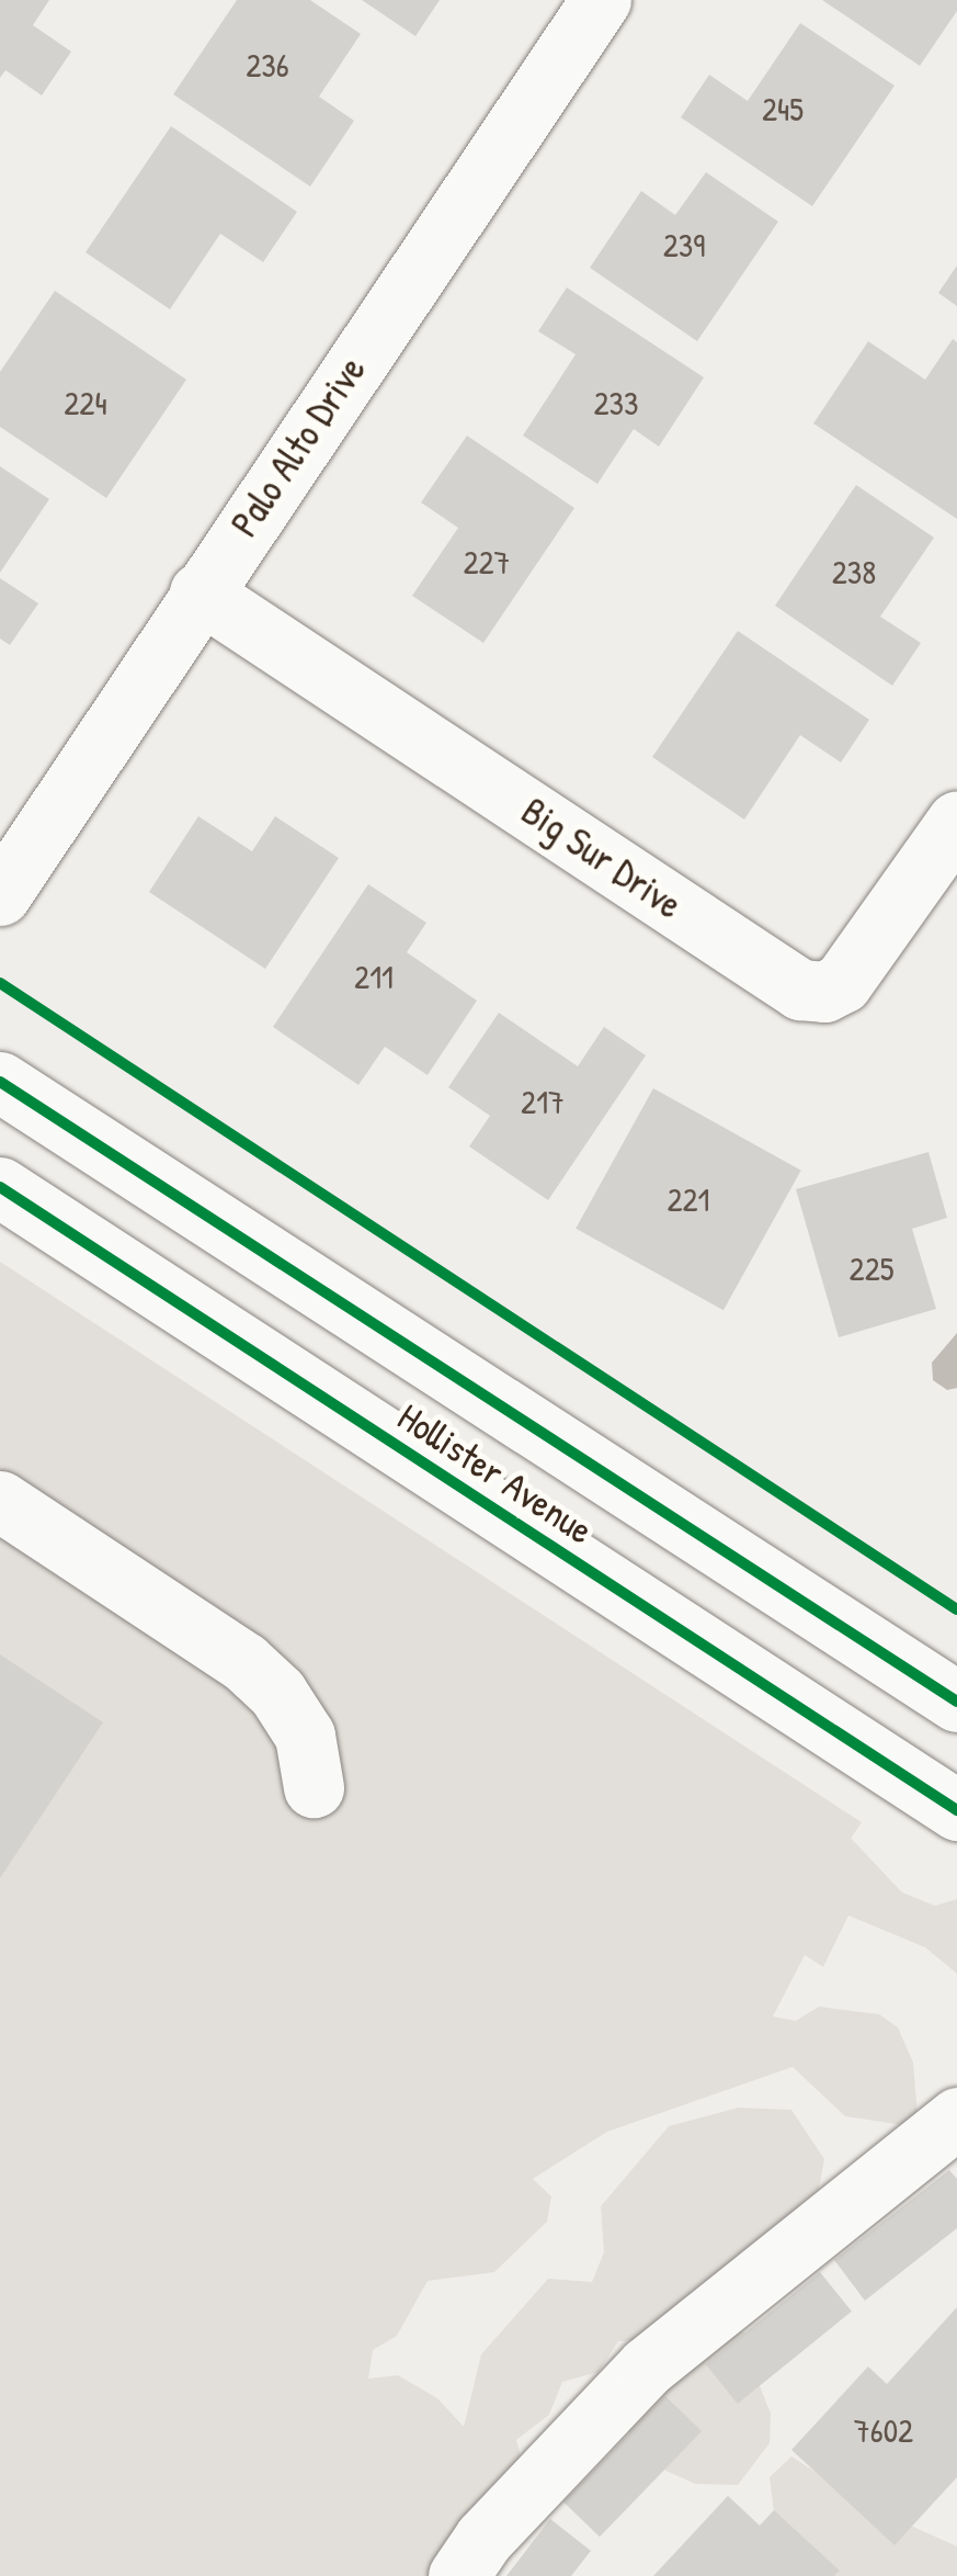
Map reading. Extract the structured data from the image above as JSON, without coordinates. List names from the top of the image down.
{
  "streets": {
    "street": ["Palo Alto Drive", "Big Sur Drive", "Hollister Avenue"]
  },
  "crossings": [
    ["Palo Alto Drive", "Big Sur Drive"]
  ],
  "house_numbers": [
    "236",
    "245",
    "239",
    "224",
    "233",
    "227",
    "238",
    "211",
    "217",
    "221",
    "225",
    "7602"
  ]
}
